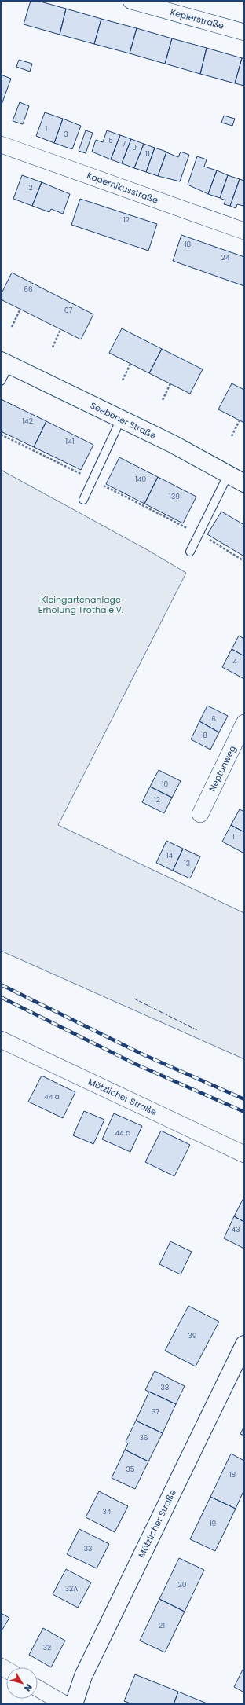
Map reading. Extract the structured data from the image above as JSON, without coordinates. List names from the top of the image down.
{
  "streets": {
    "street": [
      "Keplerstraße",
      "Kopernikusstraße",
      "Seebener Straße",
      "Neptunweg",
      "Mötzlicher Straße"
    ]
  },
  "parks": ["Kleingartenanlage Erholung Trotha e.V."],
  "house_numbers": [
    "1",
    "3",
    "5",
    "7",
    "9",
    "11",
    "2",
    "12",
    "18",
    "24",
    "66",
    "67",
    "142",
    "141",
    "140",
    "139",
    "4",
    "6",
    "8",
    "10",
    "12",
    "11",
    "14",
    "13",
    "44 a",
    "44 c",
    "43",
    "39",
    "38",
    "37",
    "36",
    "35",
    "18",
    "34",
    "19",
    "33",
    "20",
    "32A",
    "21",
    "32"
  ],
  "north": "bottom right"
}
